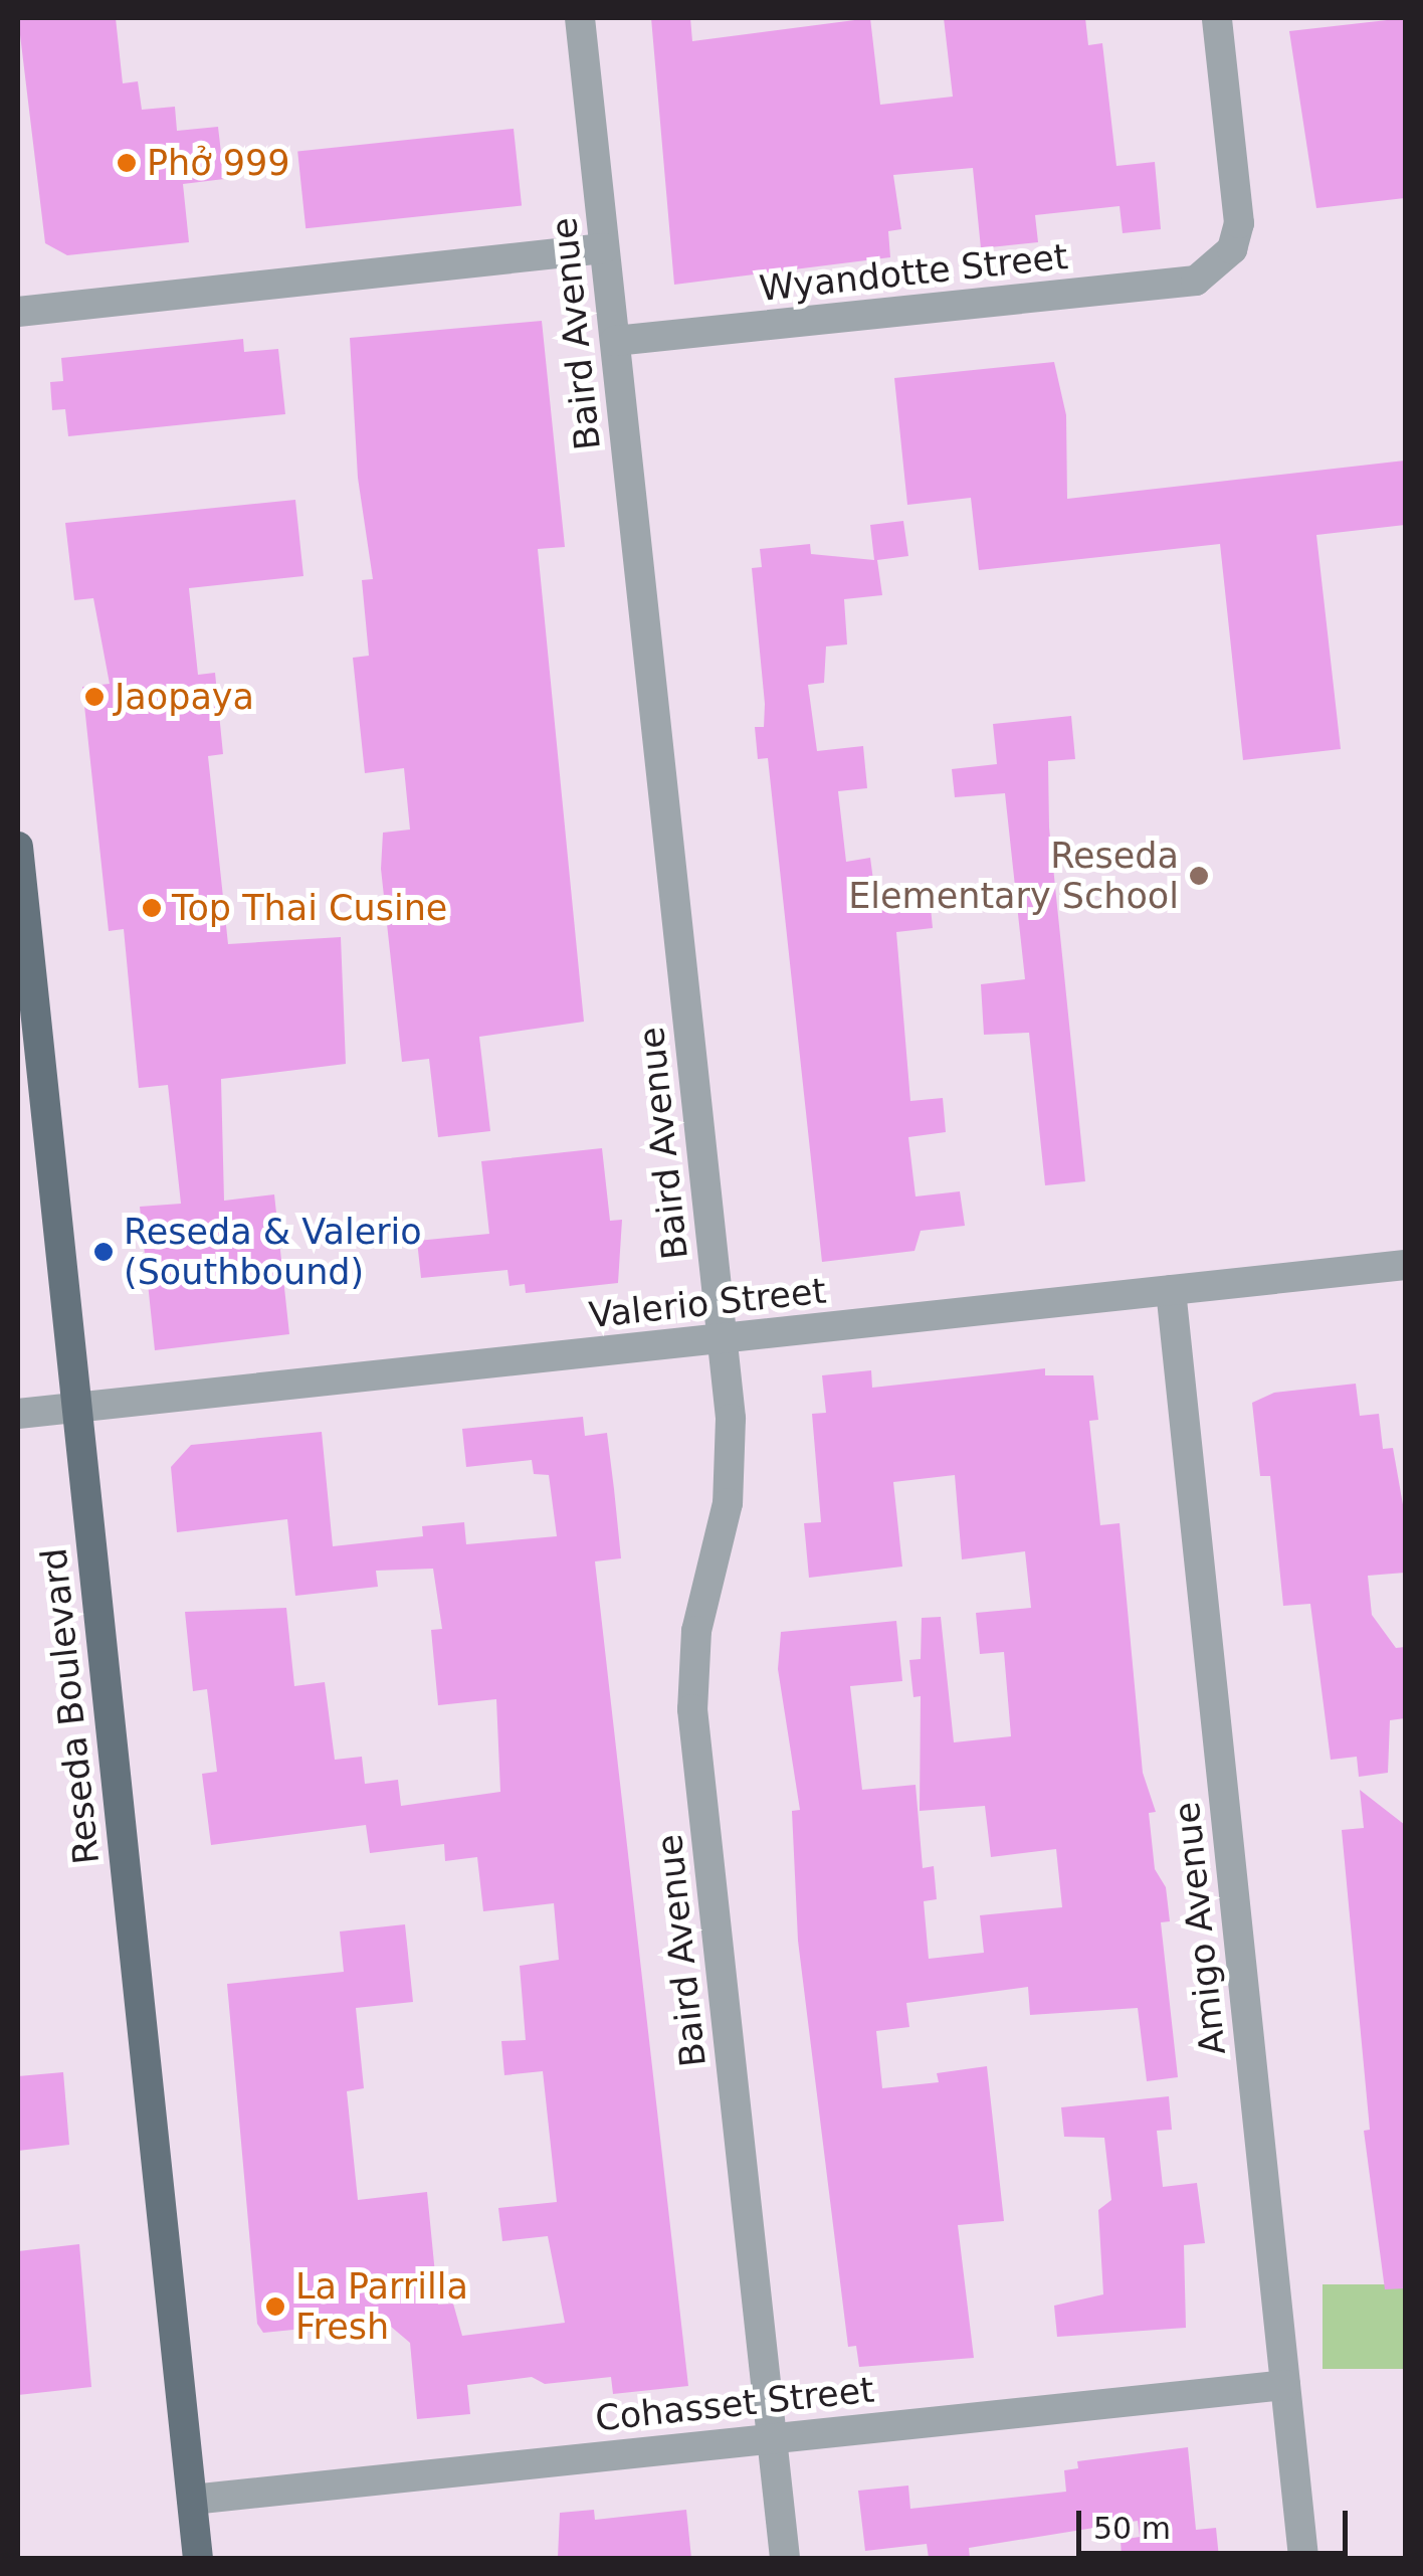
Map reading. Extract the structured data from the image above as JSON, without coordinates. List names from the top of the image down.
{
  "streets": {
    "main road": ["Reseda Boulevard"],
    "street": [
      "Wyandotte Street",
      "Baird Avenue",
      "Valerio Street",
      "Amigo Avenue",
      "Cohasset Street"
    ]
  },
  "crossings": [
    ["Wyandotte Street", "Baird Avenue"],
    ["Baird Avenue", "Valerio Street"],
    ["Baird Avenue", "Cohasset Street"],
    ["Valerio Street", "Reseda Boulevard"],
    ["Valerio Street", "Amigo Avenue"],
    ["Reseda Boulevard", "Cohasset Street"],
    ["Amigo Avenue", "Cohasset Street"]
  ],
  "places": [
    "Phở 999",
    "Jaopaya",
    "Reseda Elementary School",
    "Top Thai Cusine",
    "Reseda & Valerio (Southbound)",
    "La Parrilla Fresh"
  ],
  "scale_bar": "50 m"
}
